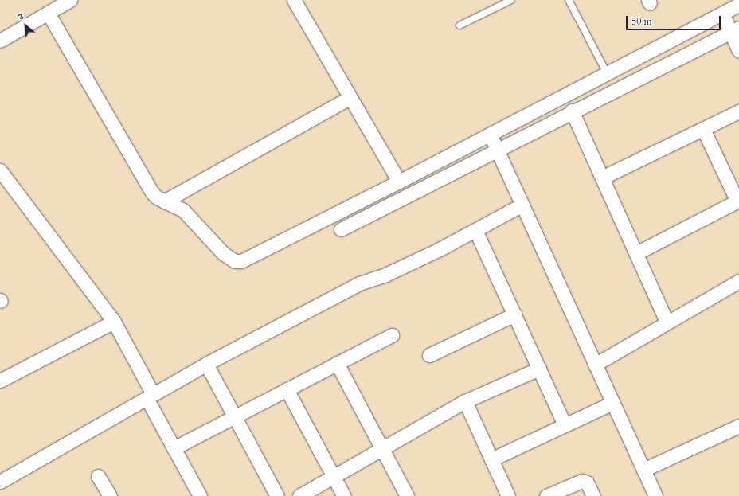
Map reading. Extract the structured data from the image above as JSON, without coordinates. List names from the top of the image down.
{
  "scale_bar": "50 m",
  "north": "top left"
}
